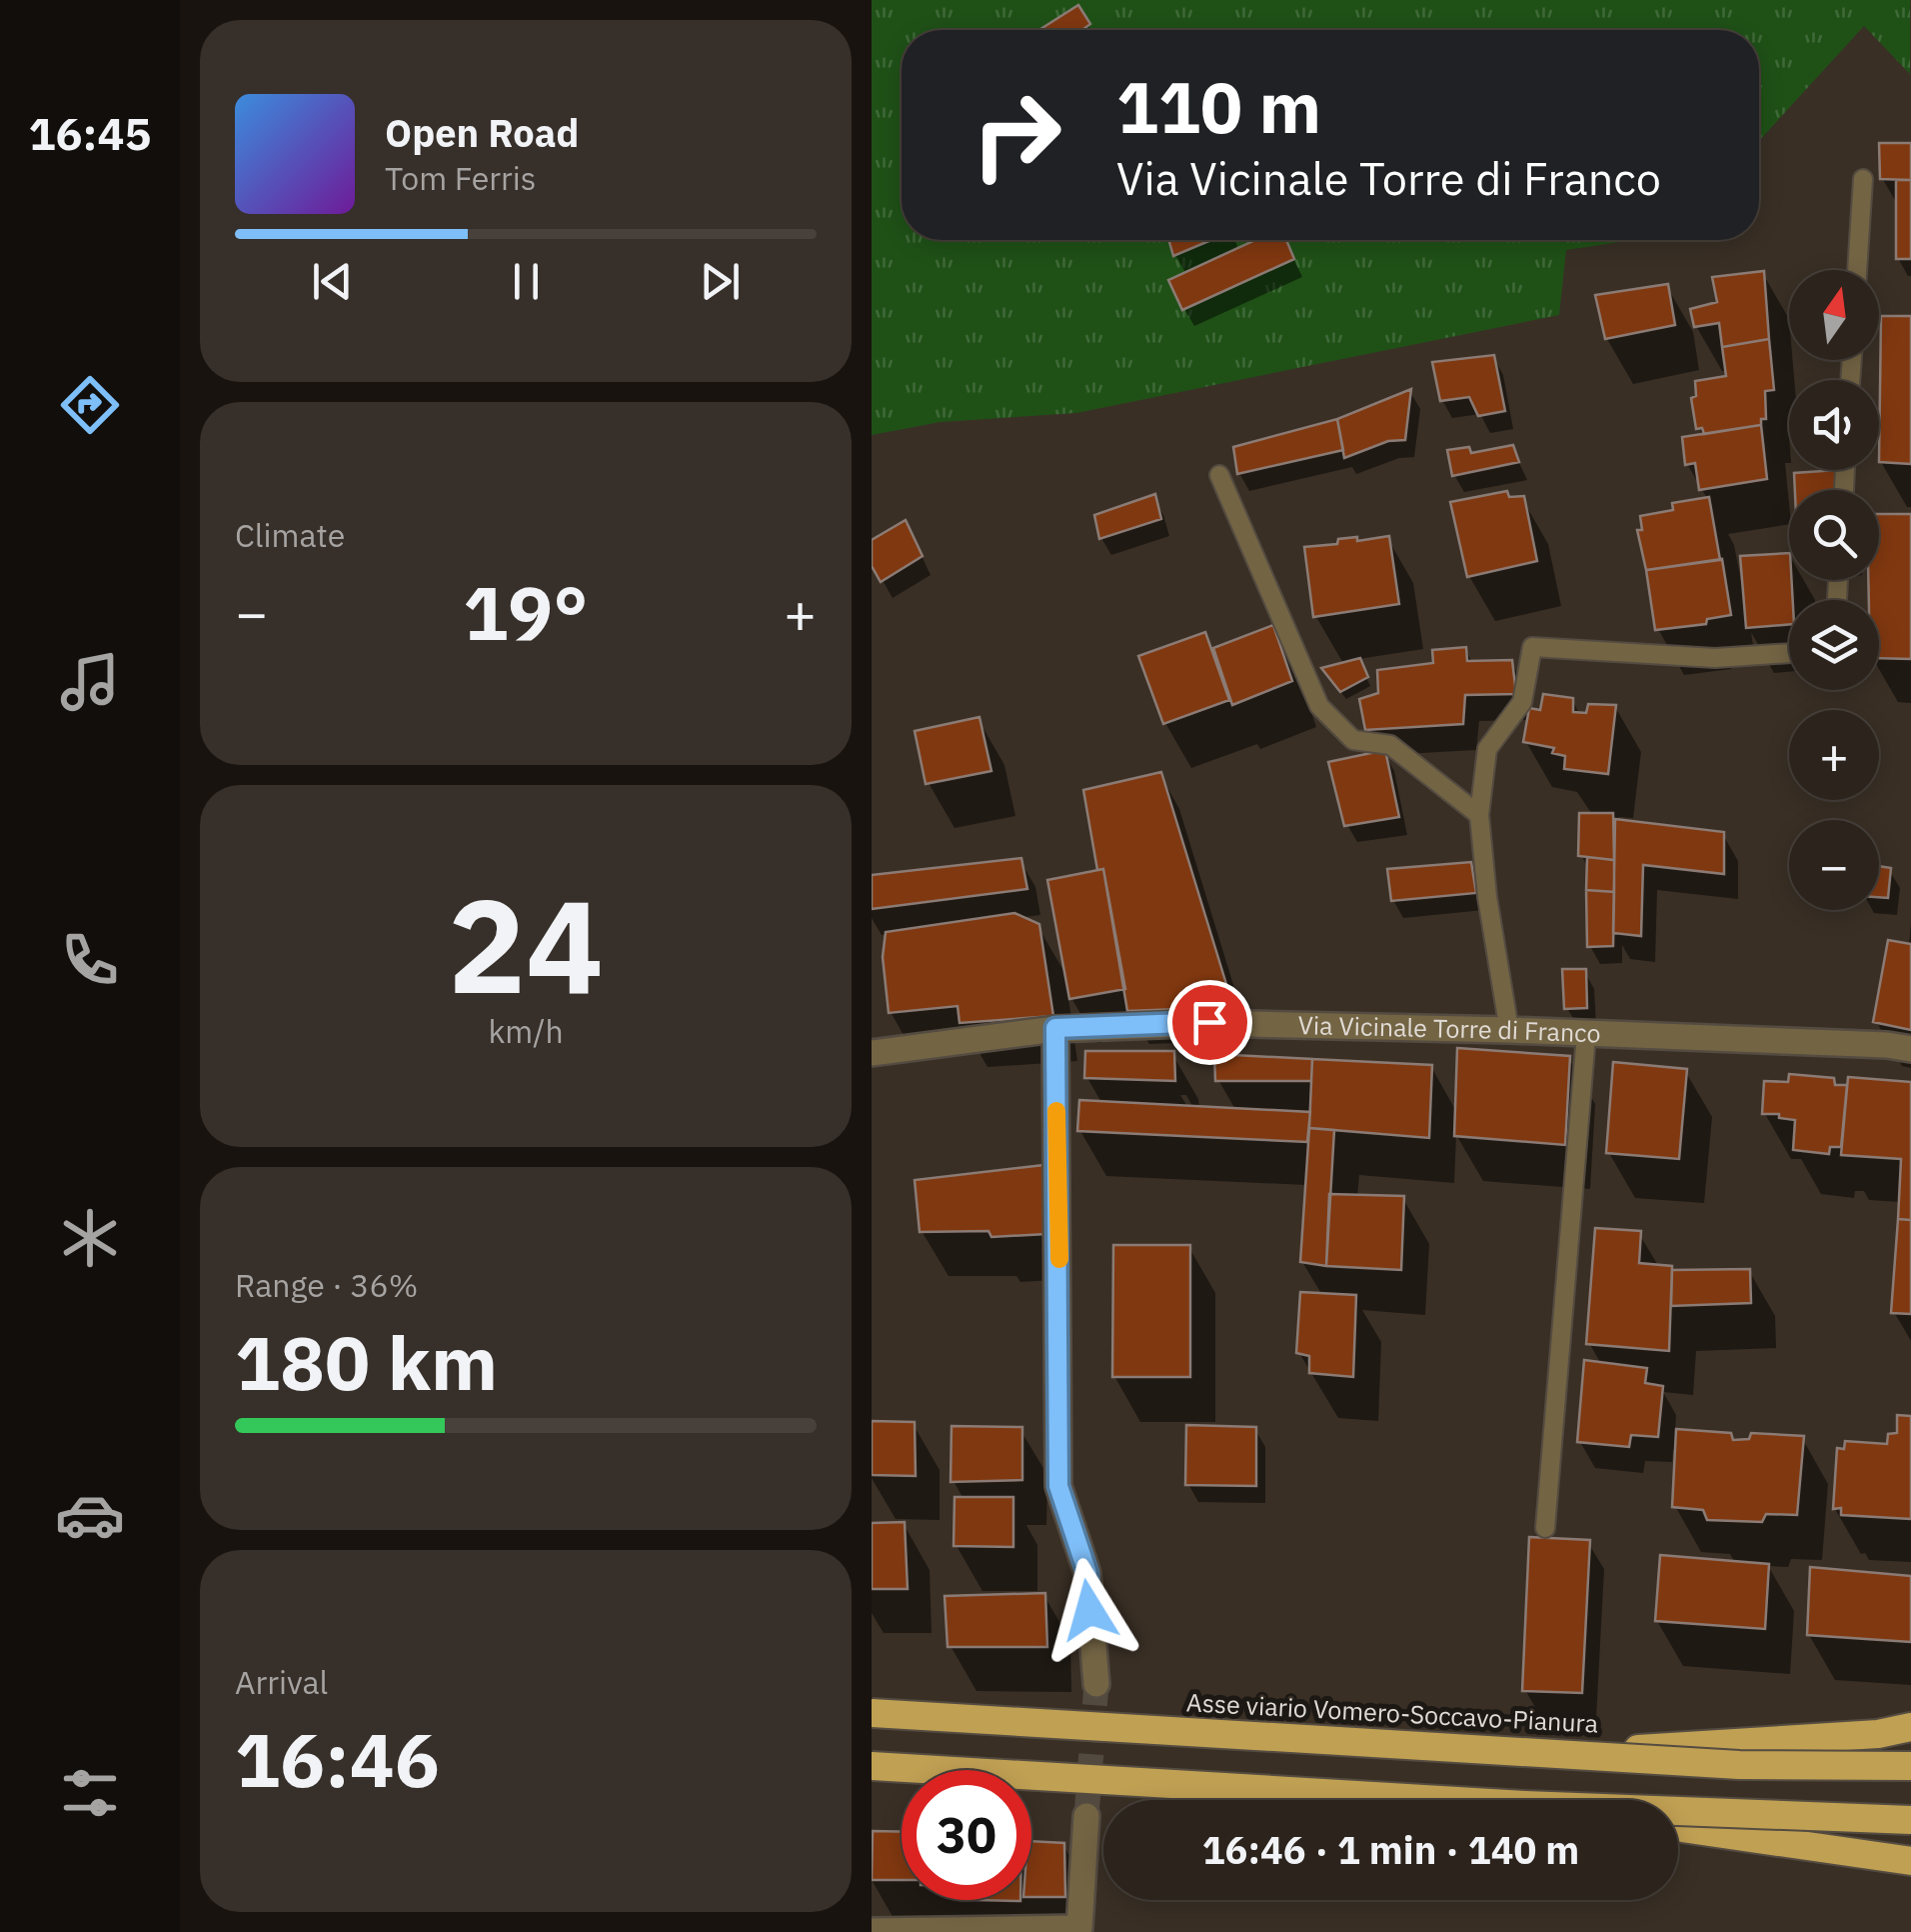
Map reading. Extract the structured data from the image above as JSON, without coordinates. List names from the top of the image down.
{
  "streets": {
    "highway": ["Asse viario Vomero-Soccavo-Pianura"],
    "street": ["Via Vicinale Torre di Franco"]
  },
  "north": "top",
  "page": {
    "tabs": "16:45",
    "turn": ["110 m", "Via Vicinale Torre di Franco"],
    "song": ["Open Road", "Tom Ferris"],
    "map_buttons": ["+", "−"],
    "tile": [
      "Climate",
      ["24", "km/h"],
      ["Range · 36%", "180 km"],
      ["Arrival", "16:46"]
    ],
    "heat": ["−", "19°", "+"],
    "limit": "30",
    "trip": "16:46 · 1 min · 140 m"
  }
}
